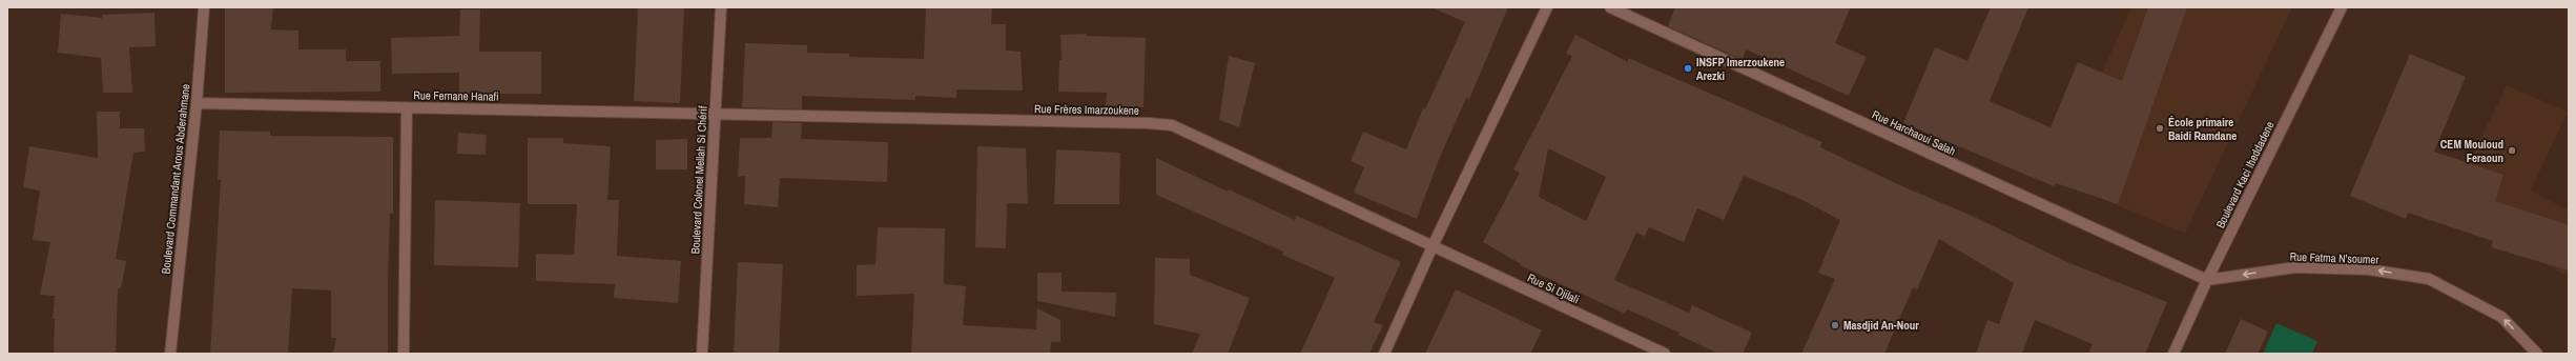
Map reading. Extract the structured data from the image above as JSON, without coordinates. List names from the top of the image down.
{
  "streets": {
    "street": [
      "Rue Fernane Hanafi",
      "Rue Frères Imarzoukene",
      "Rue Harchaoui Salah",
      "Boulevard Kaci Iheddadene",
      "Boulevard Commandant Arous Abderahmane",
      "Boulevard Colonel Mellah Si Chérif",
      "Rue Fatma N'soumer",
      "Rue Si Djilali"
    ]
  },
  "crossings": [
    ["Rue Fernane Hanafi", "Rue Frères Imarzoukene"],
    ["Rue Fernane Hanafi", "Boulevard Commandant Arous Abderahmane"],
    ["Rue Fernane Hanafi", "Boulevard Colonel Mellah Si Chérif"],
    ["Rue Frères Imarzoukene", "Boulevard Colonel Mellah Si Chérif"],
    ["Rue Frères Imarzoukene", "Rue Si Djilali"],
    ["Rue Harchaoui Salah", "Boulevard Kaci Iheddadene"],
    ["Rue Harchaoui Salah", "Rue Fatma N'soumer"],
    ["Boulevard Kaci Iheddadene", "Rue Fatma N'soumer"]
  ],
  "one_way": ["Rue Fatma N'soumer"],
  "places": [
    "INSFP Imerzoukene Arezki",
    "École primaire Baidi Ramdane",
    "CEM Mouloud Feraoun",
    "Masdjid An-Nour"
  ]
}
